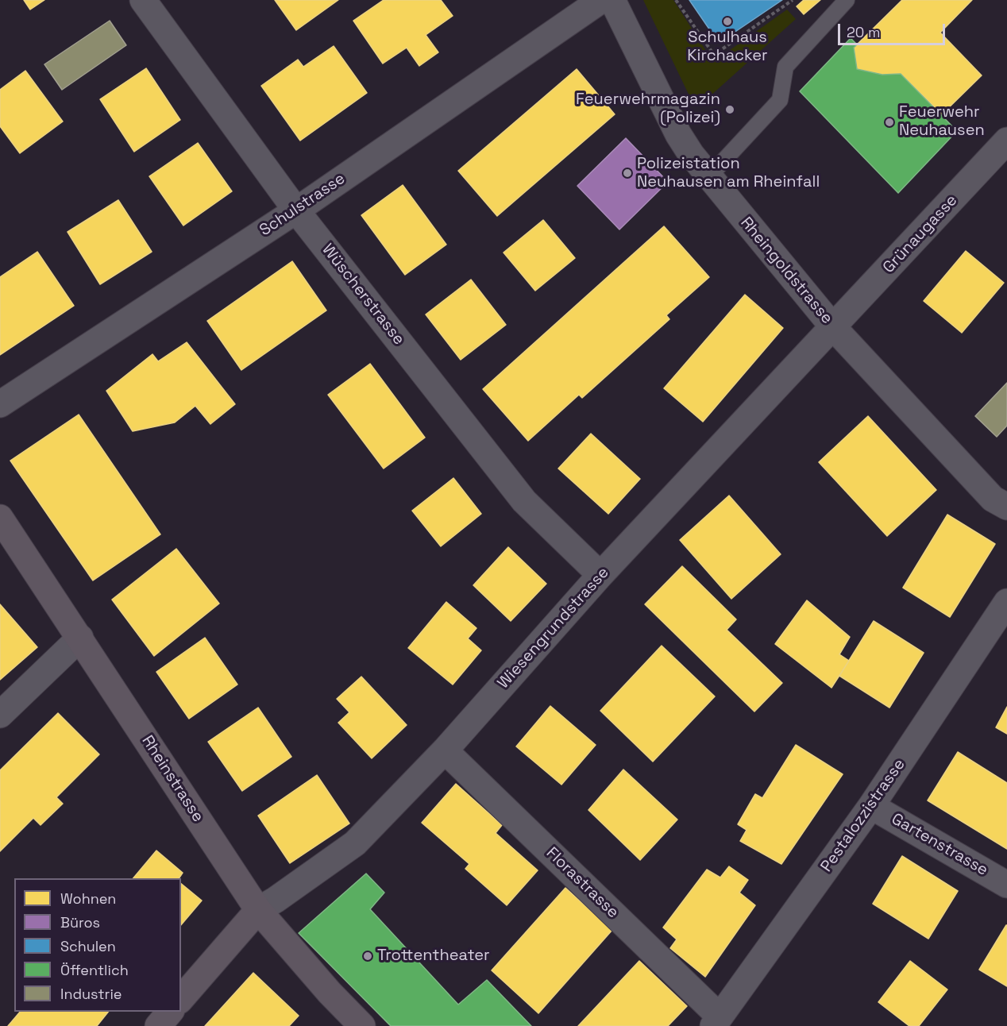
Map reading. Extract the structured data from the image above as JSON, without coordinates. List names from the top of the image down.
{
  "streets": {
    "street": [
      "Schulstrasse",
      "Grünaugasse",
      "Rheingoldstrasse",
      "Wüscherstrasse",
      "Wiesengrundstrasse",
      "Rheinstrasse",
      "Pestalozzistrasse",
      "Gartenstrasse",
      "Florastrasse"
    ]
  },
  "crossings": [
    ["Schulstrasse", "Wüscherstrasse"],
    ["Grünaugasse", "Rheingoldstrasse"],
    ["Grünaugasse", "Wiesengrundstrasse"],
    ["Rheingoldstrasse", "Wiesengrundstrasse"],
    ["Wüscherstrasse", "Wiesengrundstrasse"],
    ["Wiesengrundstrasse", "Rheinstrasse"],
    ["Wiesengrundstrasse", "Florastrasse"],
    ["Pestalozzistrasse", "Gartenstrasse"],
    ["Pestalozzistrasse", "Florastrasse"]
  ],
  "places": [
    "Schulhaus Kirchacker",
    "Feuerwehrmagazin (Polizei)",
    "Feuerwehr Neuhausen",
    "Polizeistation Neuhausen am Rheinfall",
    "Trottentheater"
  ],
  "legend": [
    "Wohnen",
    "Büros",
    "Schulen",
    "Öffentlich",
    "Industrie"
  ],
  "scale_bar": "20 m"
}
